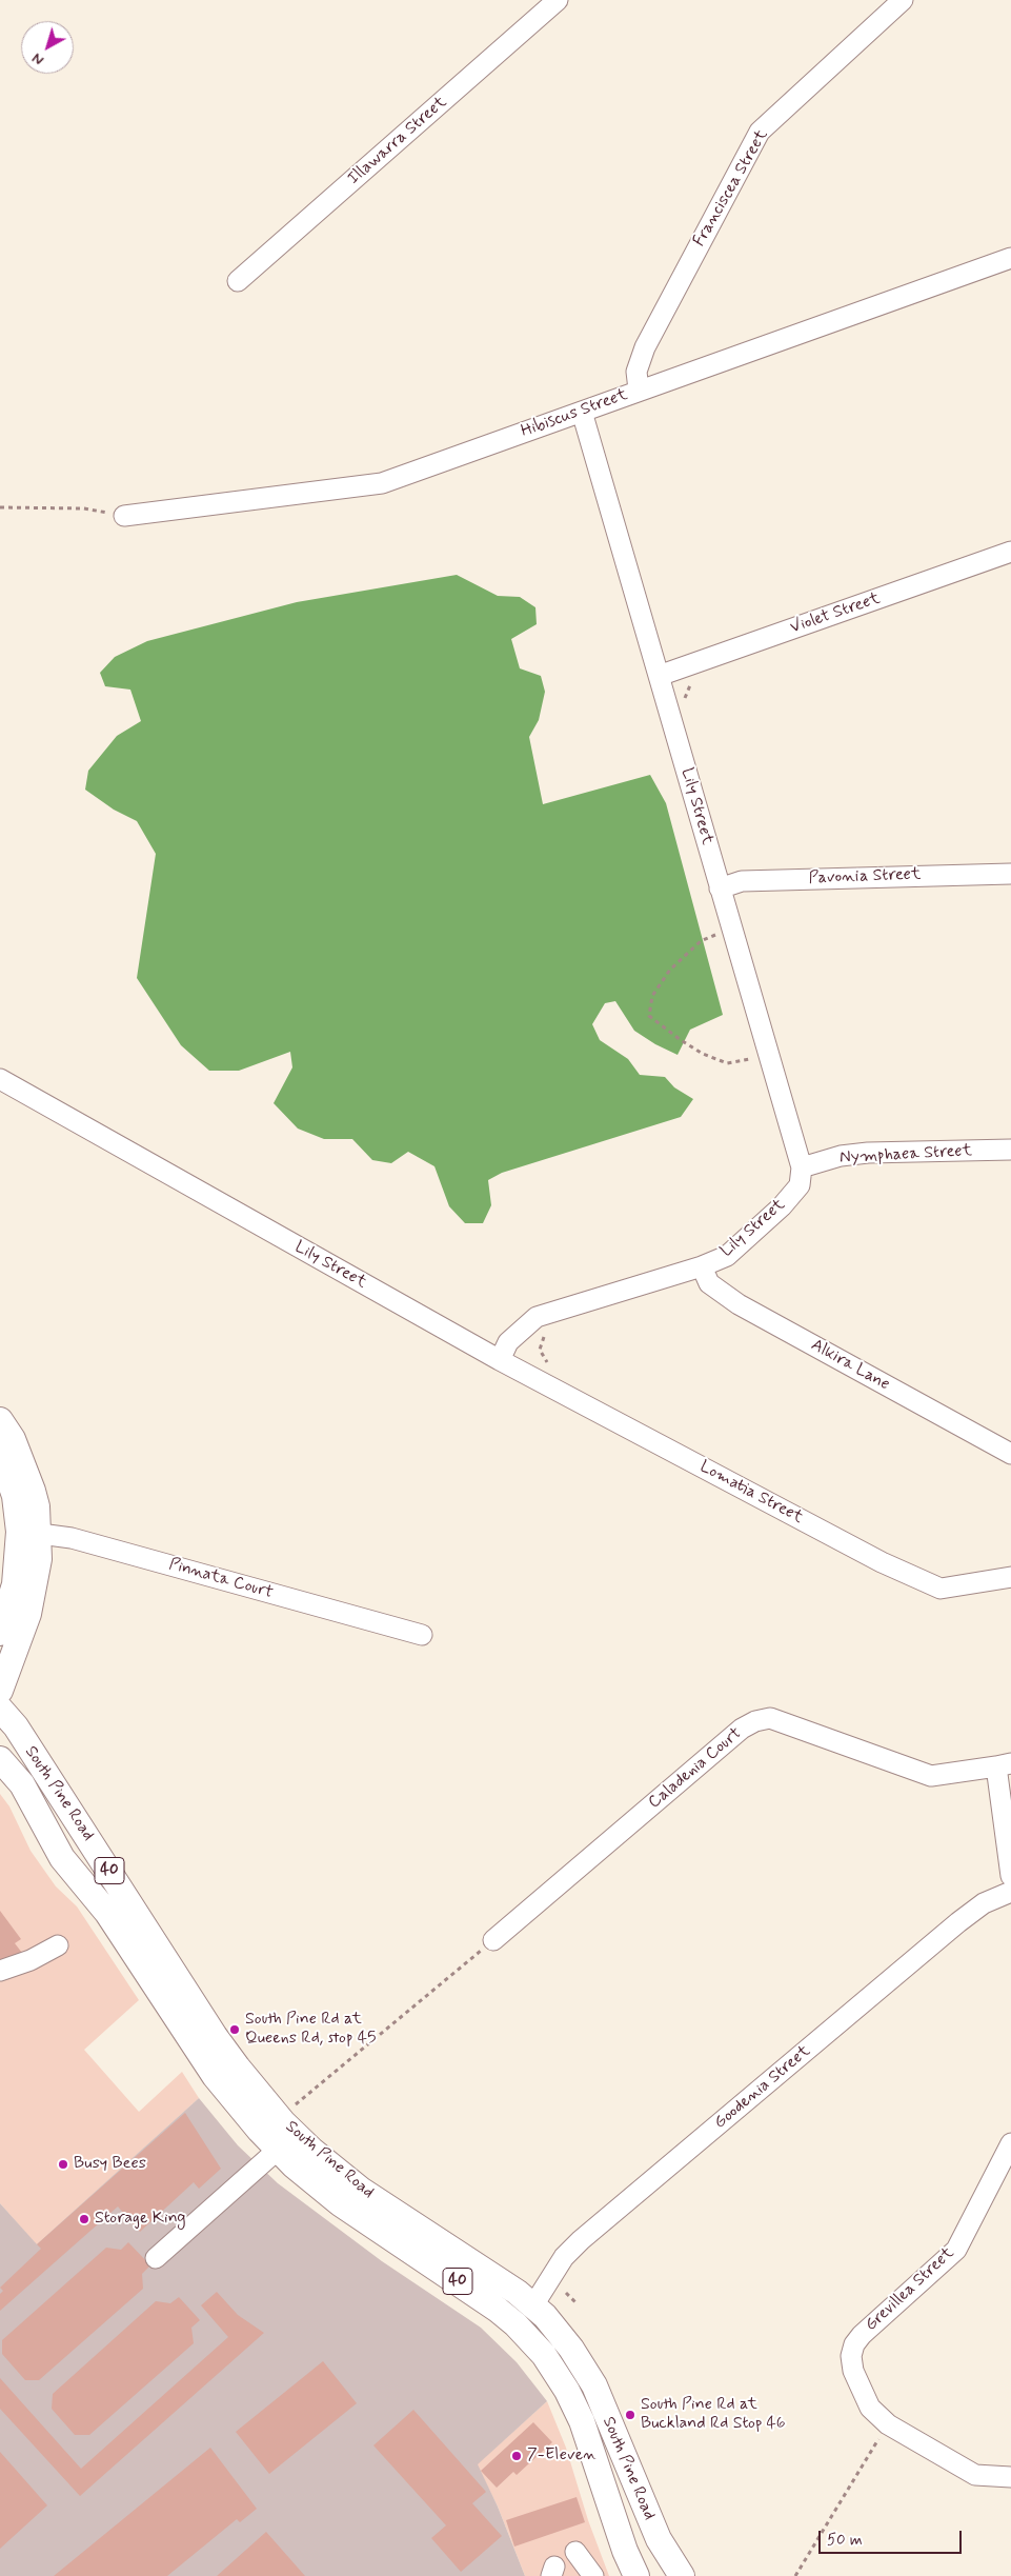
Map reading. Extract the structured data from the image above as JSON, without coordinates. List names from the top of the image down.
{
  "streets": {
    "main road": ["South Pine Road", "40"],
    "street": [
      "Illawarra Street",
      "Franciscea Street",
      "Hibiscus Street",
      "Violet Street",
      "Lily Street",
      "Pavonia Street",
      "Nymphaea Street",
      "Alkira Lane",
      "Lomatia Street",
      "Pinnata Court",
      "Caladenia Court",
      "Goodenia Street",
      "Grevillea Street"
    ]
  },
  "crossings": [
    ["Franciscea Street", "Hibiscus Street"],
    ["Hibiscus Street", "Lily Street"],
    ["Violet Street", "Lily Street"],
    ["Lily Street", "Pavonia Street"],
    ["Lily Street", "Nymphaea Street"],
    ["Lily Street", "Alkira Lane"],
    ["Lily Street", "Lomatia Street"],
    ["South Pine Road", "40"],
    ["South Pine Road", "Goodenia Street"]
  ],
  "places": [
    "South Pine Rd at Queens Rd, stop 45",
    "Busy Bees",
    "Storage King",
    "South Pine Rd at Buckland Rd Stop 46",
    "7-Eleven"
  ],
  "scale_bar": "50 m",
  "north": "bottom left"
}
